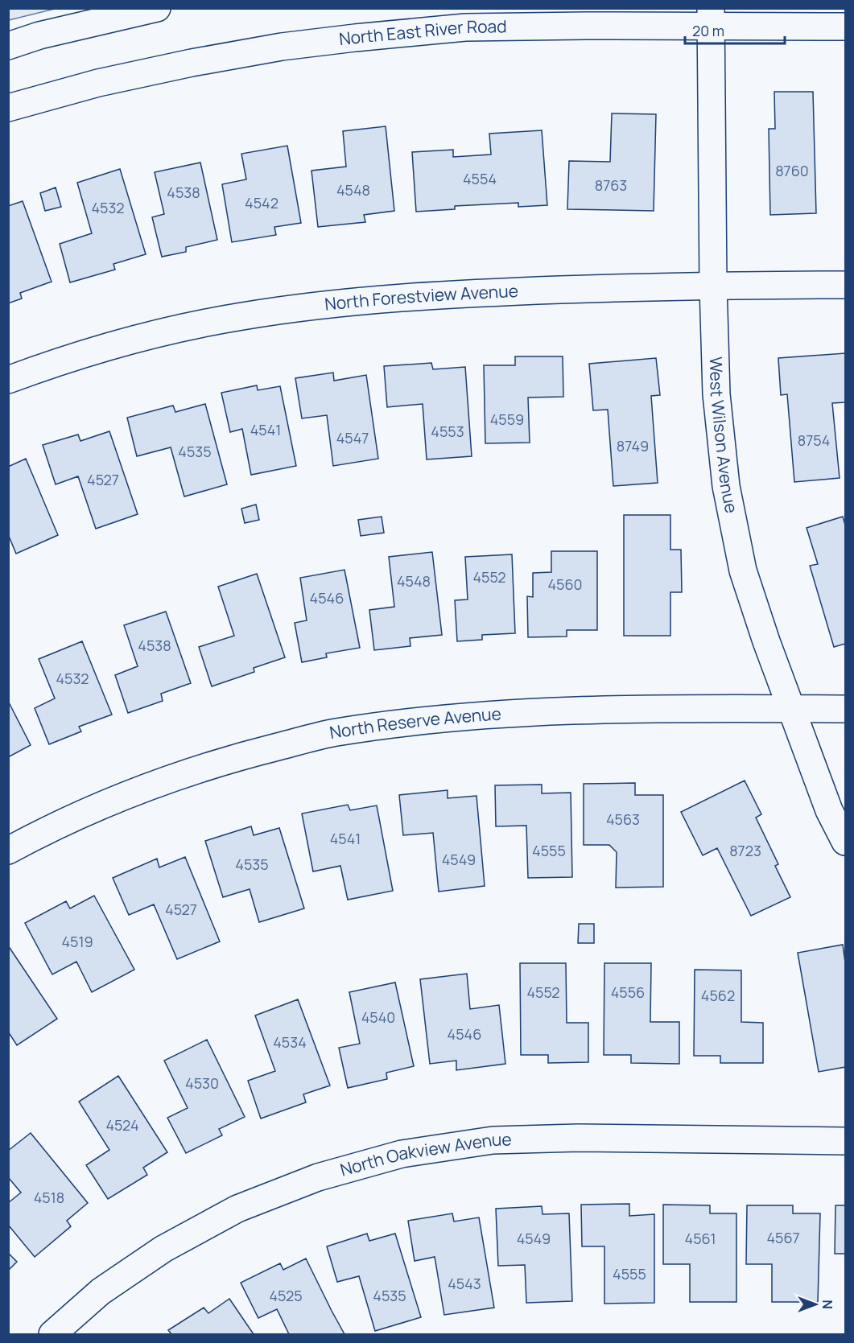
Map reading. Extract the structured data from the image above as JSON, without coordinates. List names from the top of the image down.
{
  "streets": {
    "street": [
      "North East River Road",
      "North Forestview Avenue",
      "West Wilson Avenue",
      "North Reserve Avenue",
      "North Oakview Avenue"
    ]
  },
  "crossings": [
    ["North East River Road", "West Wilson Avenue"],
    ["North Forestview Avenue", "West Wilson Avenue"],
    ["West Wilson Avenue", "North Reserve Avenue"]
  ],
  "house_numbers": [
    "8760",
    "4554",
    "8763",
    "4548",
    "4538",
    "4542",
    "4532",
    "4559",
    "4541",
    "4553",
    "4547",
    "8754",
    "8749",
    "4535",
    "4527",
    "4552",
    "4548",
    "4560",
    "4546",
    "4538",
    "4532",
    "4563",
    "4541",
    "4555",
    "8723",
    "4549",
    "4535",
    "4527",
    "4519",
    "4552",
    "4556",
    "4562",
    "4540",
    "4546",
    "4534",
    "4530",
    "4524",
    "4518",
    "4567",
    "4549",
    "4561",
    "4555",
    "4543",
    "4525",
    "4535"
  ],
  "scale_bar": "20 m",
  "north": "right"
}
